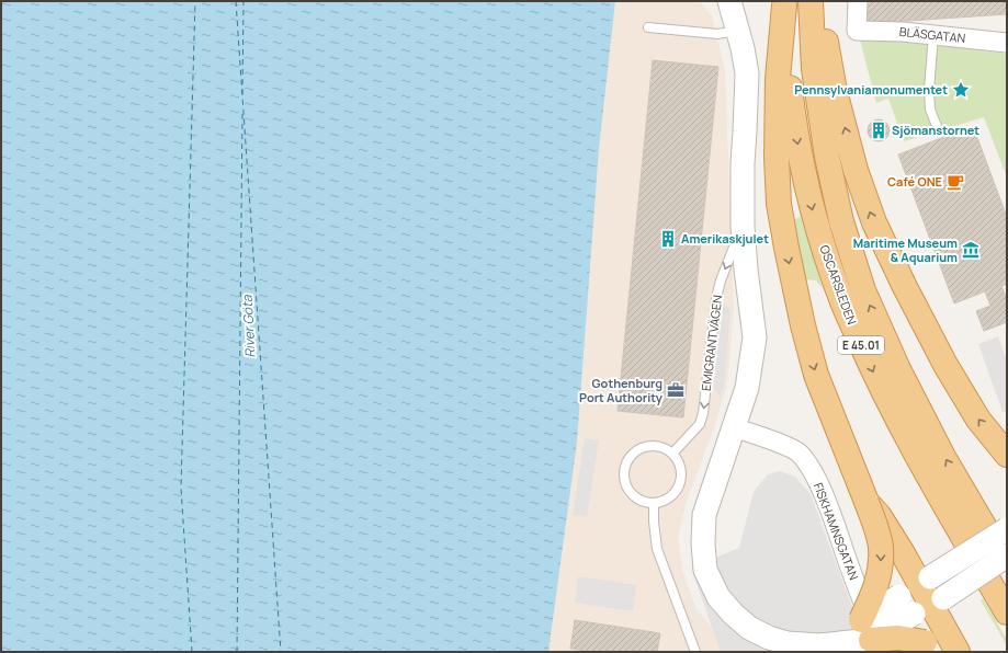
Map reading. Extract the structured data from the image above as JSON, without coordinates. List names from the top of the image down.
{
  "streets": {
    "highway": ["OSCARSLEDEN", "E 45.01"],
    "street": ["BLÄSGATAN", "EMIGRANTVÄGEN", "FISKHAMNSGATAN"]
  },
  "crossings": [
    ["EMIGRANTVÄGEN", "FISKHAMNSGATAN"]
  ],
  "water": ["River Göta"],
  "places": {
    "place": ["Pennsylvaniamonumentet"],
    "building": ["Sjömanstornet", "Amerikaskjulet"],
    "cafe": ["Café ONE"],
    "museum": ["Maritime Museum & Aquarium"],
    "office": ["Gothenburg Port Authority"]
  }
}
